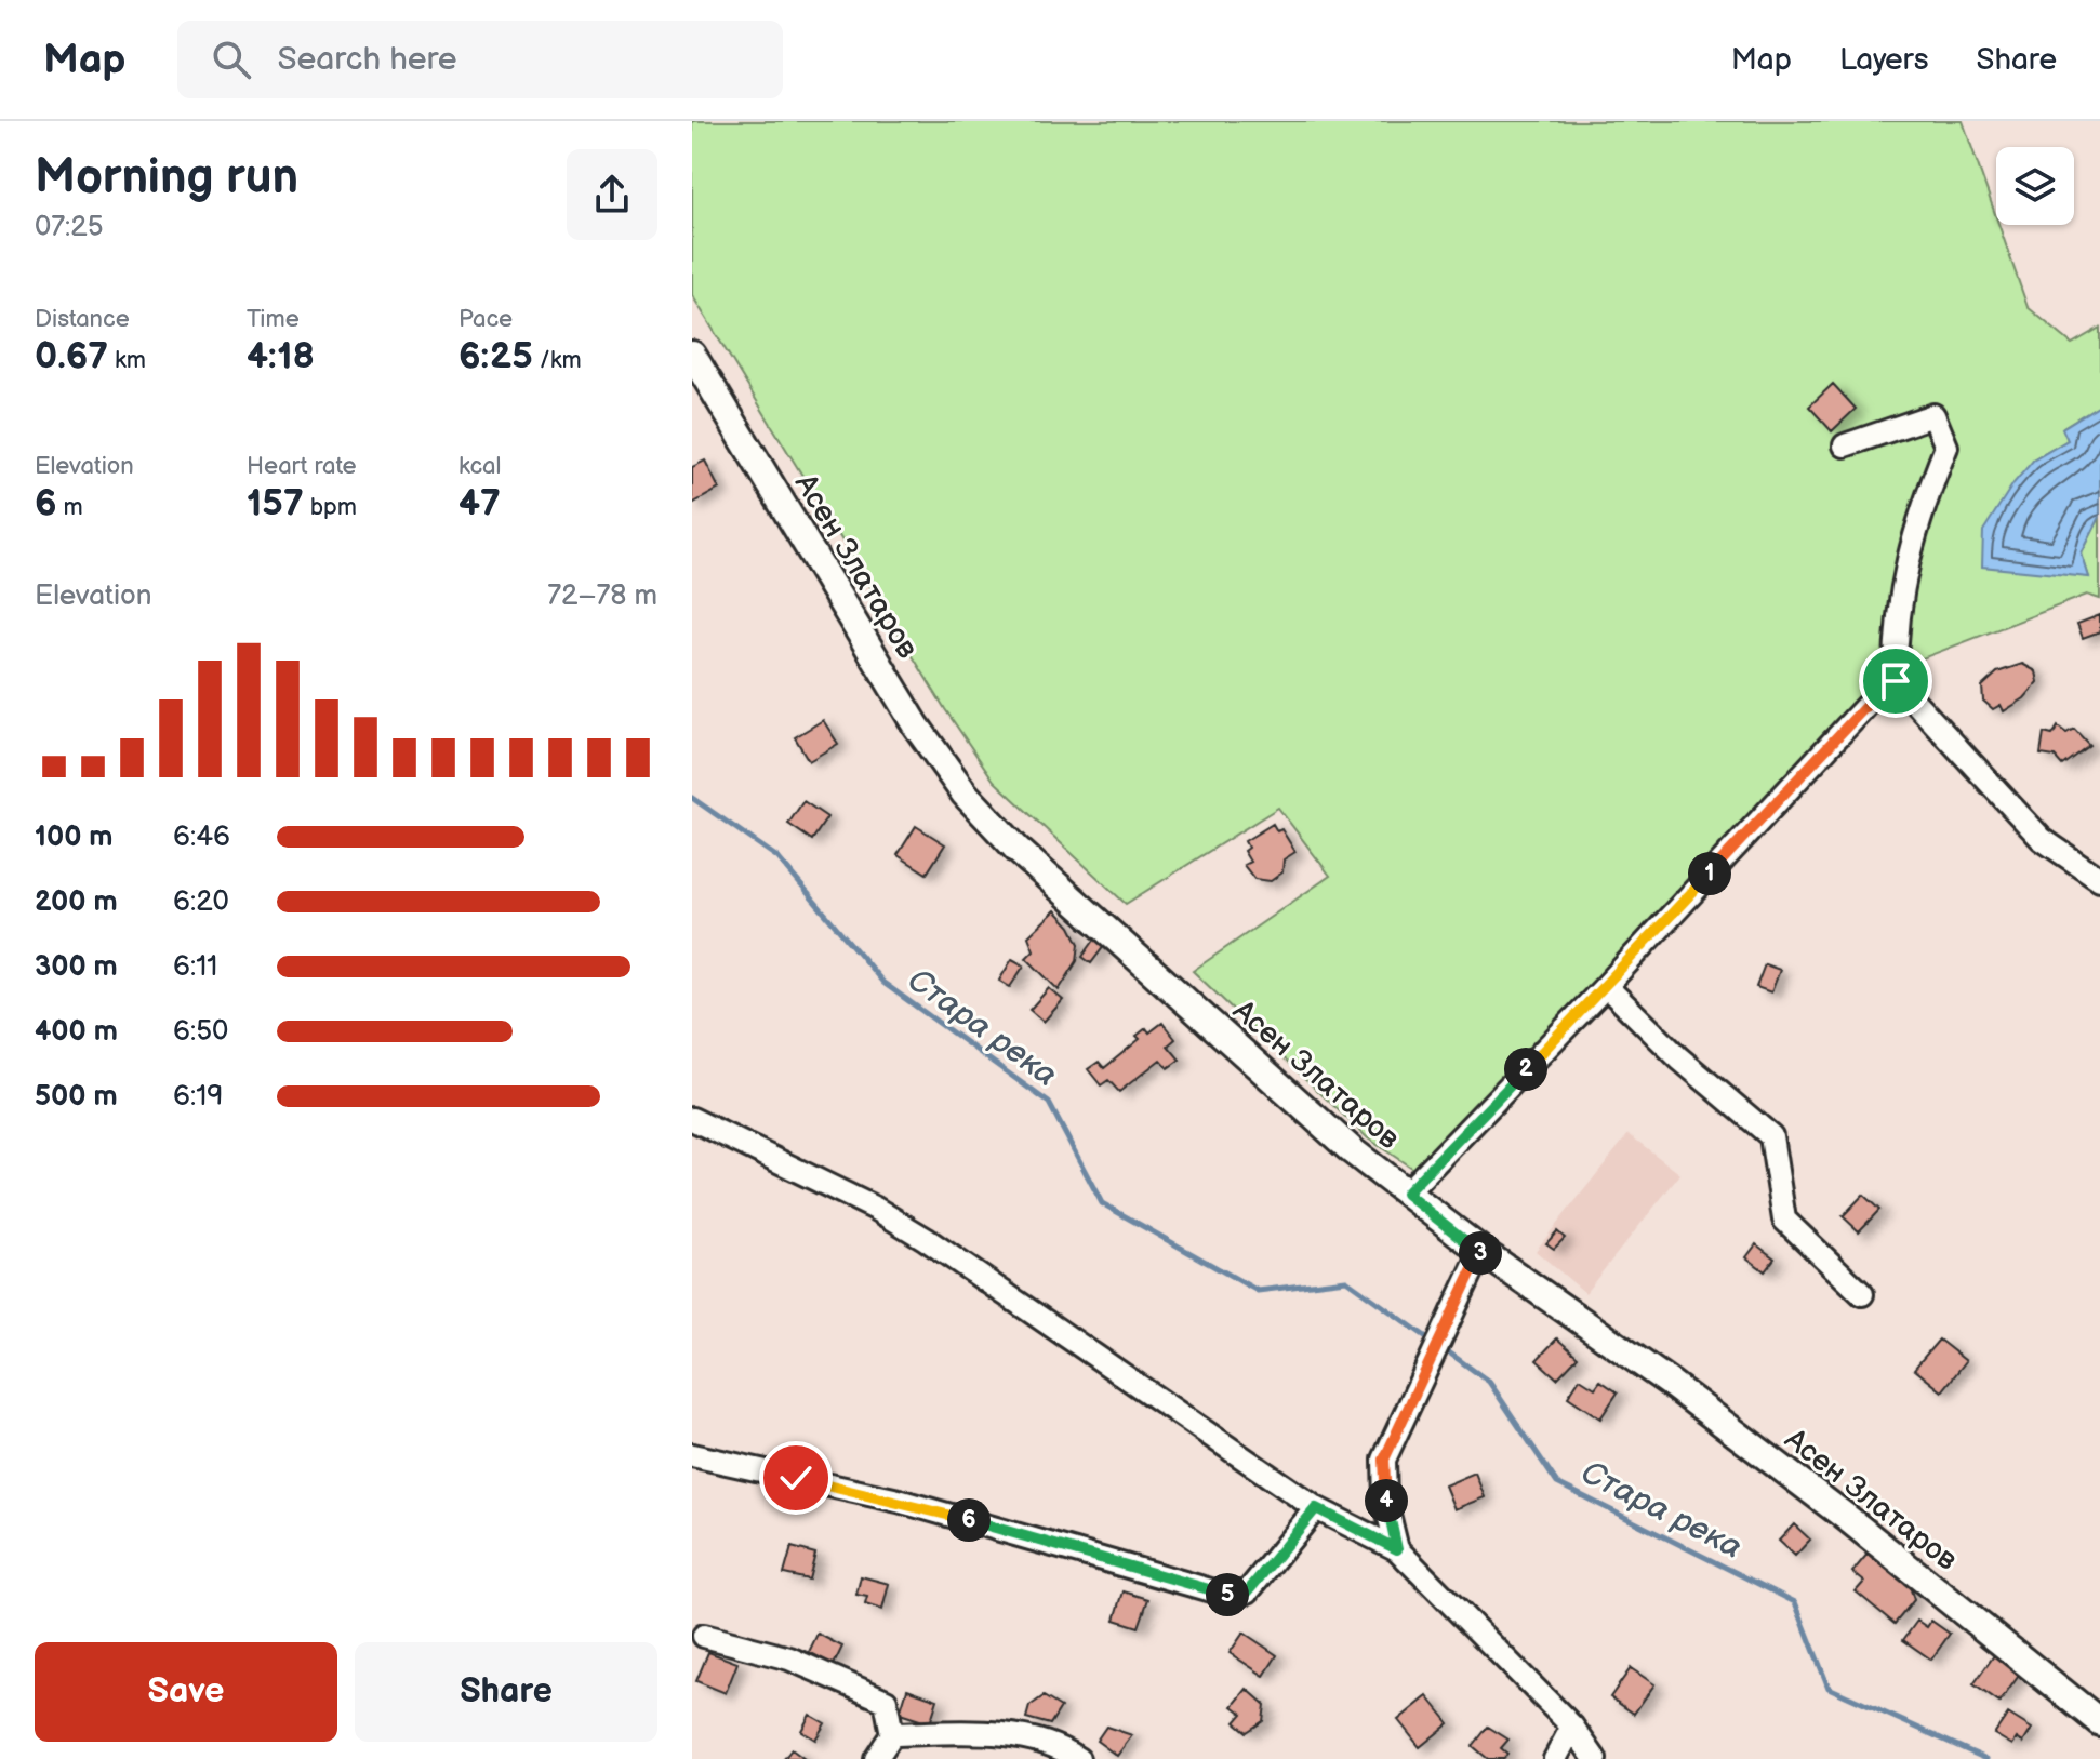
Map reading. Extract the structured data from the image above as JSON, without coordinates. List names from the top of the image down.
{
  "streets": {
    "street": ["Асен Златаров"]
  },
  "water": ["Стара река"],
  "page": {
    "header": "Map",
    "search": "Search here",
    "nav": ["Map", "Layers", "Share"],
    "heading": ["Morning run", "07:25"],
    "stats": [
      ["Distance", "0.67 km"],
      ["Time", "4:18"],
      ["Pace", "6:25 /km"],
      ["Elevation", "6 m"],
      ["Heart rate", "157 bpm"],
      ["kcal", "47"]
    ],
    "chart": ["Elevation", "72–78 m"],
    "list": [
      {
        "name": "100 m",
        "note": "6:46"
      },
      {
        "name": "200 m",
        "note": "6:20"
      },
      {
        "name": "300 m",
        "note": "6:11"
      },
      {
        "name": "400 m",
        "note": "6:50"
      },
      {
        "name": "500 m",
        "note": "6:19"
      }
    ],
    "pins": [
      "1",
      "2",
      "3",
      "4",
      "6",
      "5"
    ],
    "buttons": ["Save", "Share"]
  }
}
